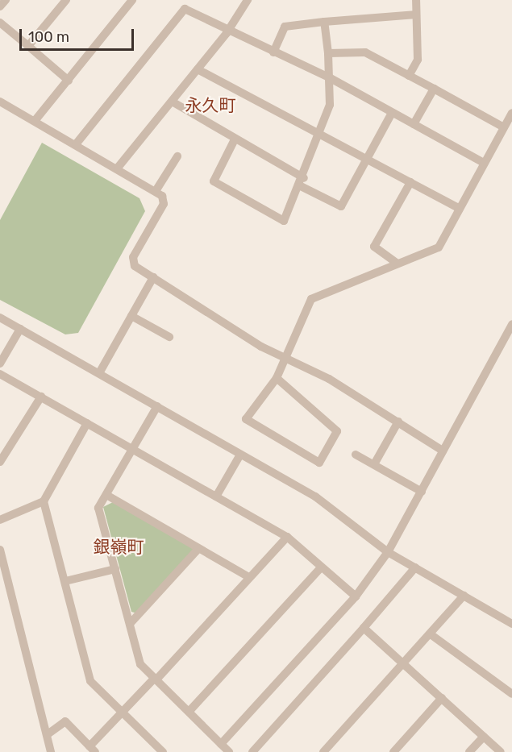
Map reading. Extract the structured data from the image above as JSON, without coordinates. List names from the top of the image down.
{
  "districts": ["永久町", "銀嶺町"],
  "scale_bar": "100 m"
}
